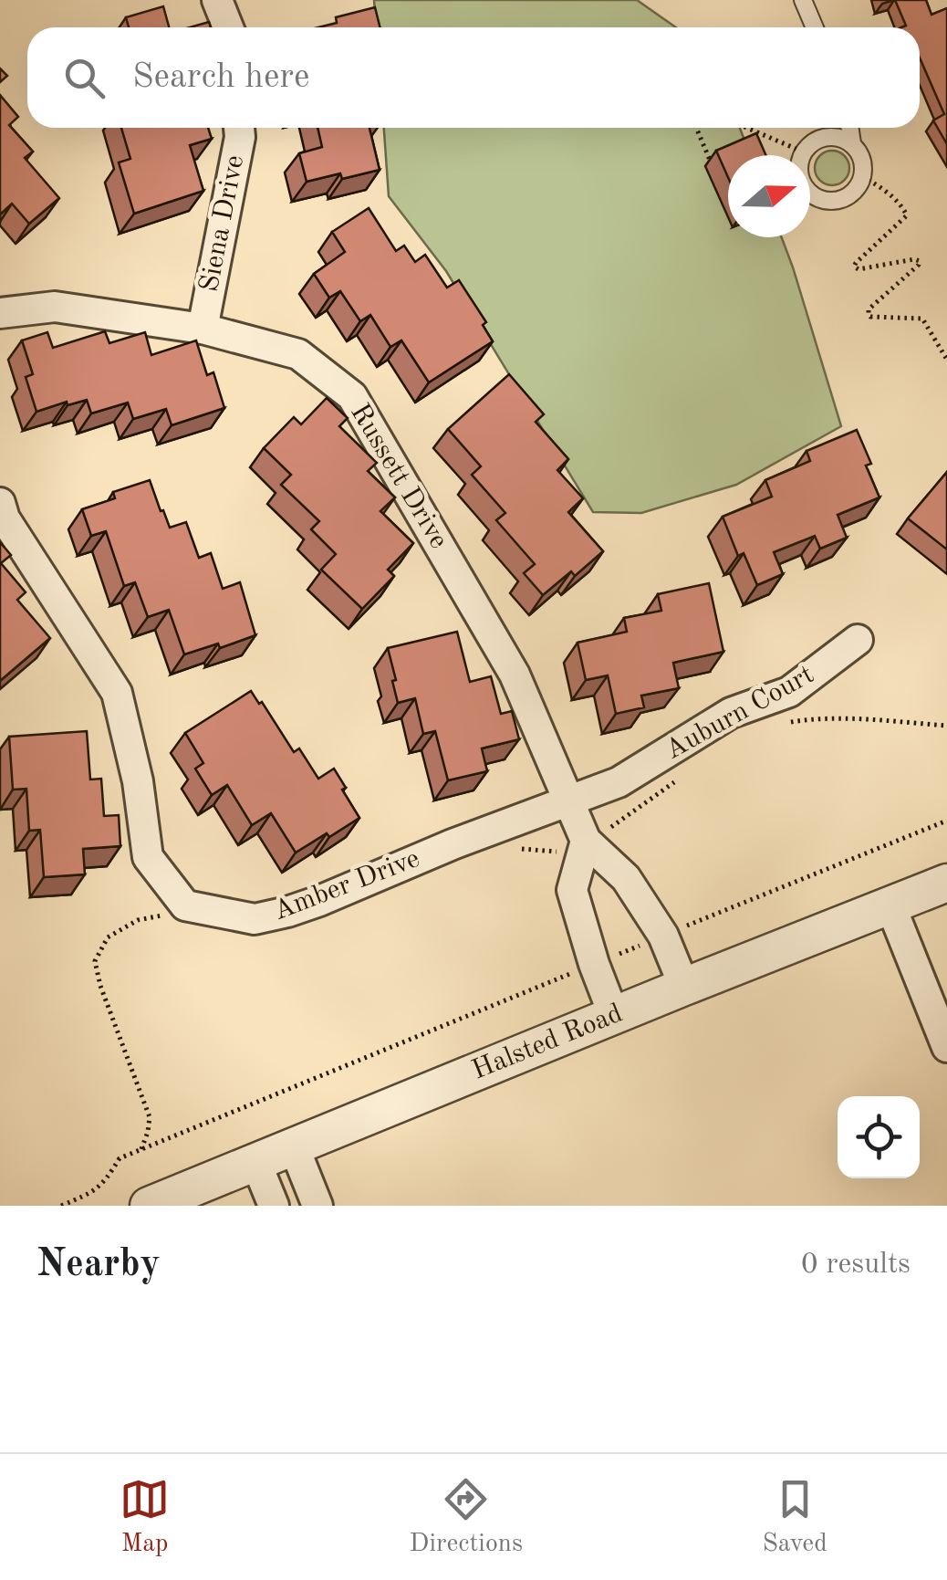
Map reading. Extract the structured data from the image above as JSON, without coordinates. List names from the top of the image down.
{
  "streets": {
    "street": [
      "Siena Drive",
      "Russett Drive",
      "Auburn Court",
      "Amber Drive",
      "Halsted Road"
    ]
  },
  "crossings": [
    ["Siena Drive", "Russett Drive"],
    ["Russett Drive", "Auburn Court"],
    ["Russett Drive", "Amber Drive"],
    ["Russett Drive", "Halsted Road"],
    ["Auburn Court", "Amber Drive"]
  ],
  "north": "right",
  "page": {
    "search": "Search here",
    "heading": ["Nearby", "0 results"],
    "nav": ["Map", "Directions", "Saved"]
  }
}
